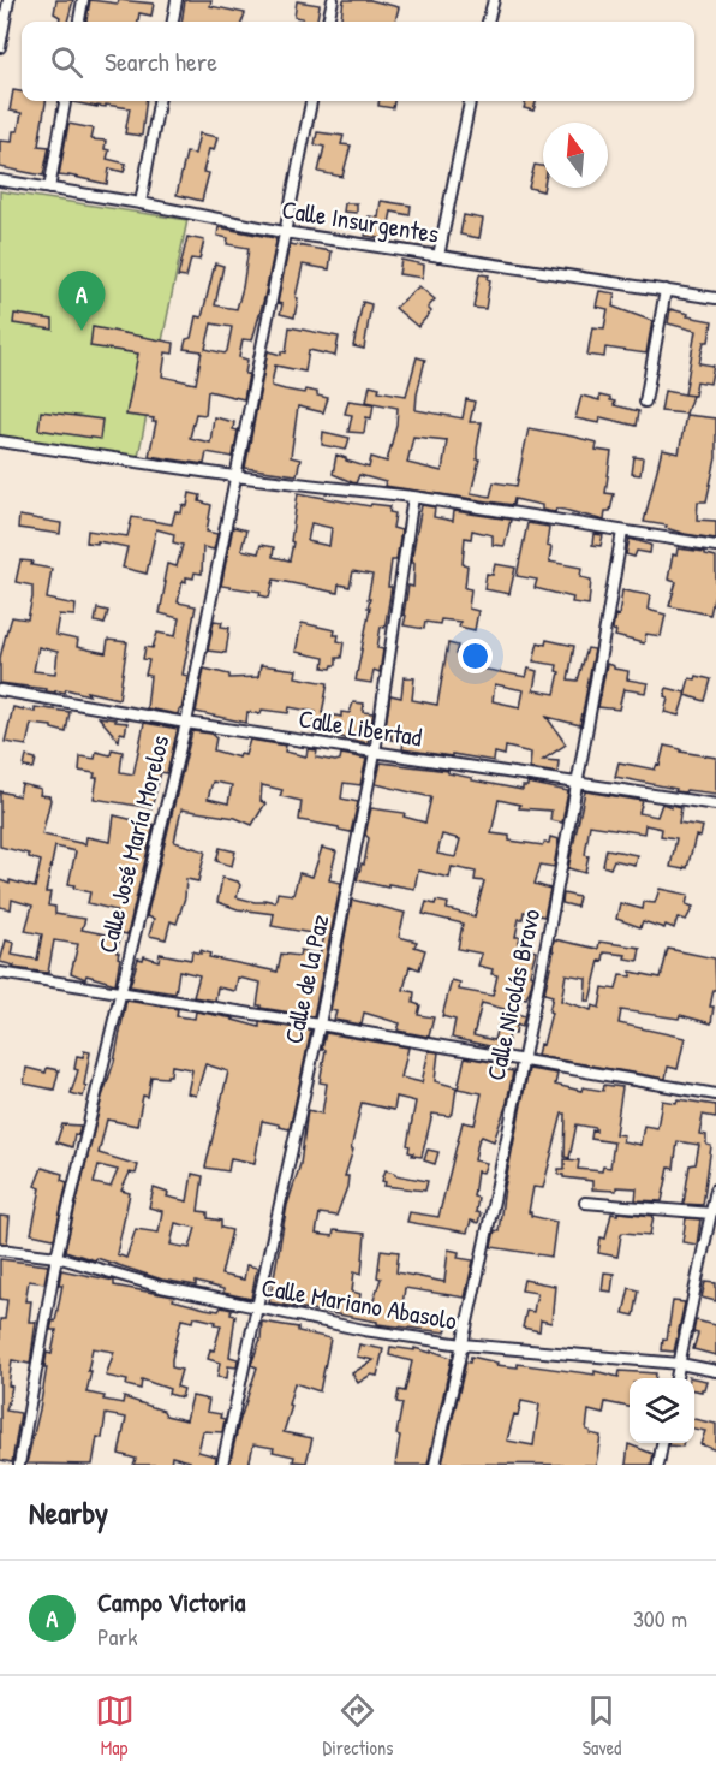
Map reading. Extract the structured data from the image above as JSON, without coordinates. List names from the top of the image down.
{
  "streets": {
    "street": [
      "Calle Insurgentes",
      "Calle Libertad",
      "Calle José María Morelos",
      "Calle de la Paz",
      "Calle Nicolás Bravo",
      "Calle Mariano Abasolo"
    ]
  },
  "crossings": [
    ["Calle Insurgentes", "Calle José María Morelos"],
    ["Calle Libertad", "Calle José María Morelos"],
    ["Calle Libertad", "Calle de la Paz"],
    ["Calle Libertad", "Calle Nicolás Bravo"],
    ["Calle José María Morelos", "Calle Mariano Abasolo"],
    ["Calle de la Paz", "Calle Mariano Abasolo"],
    ["Calle Nicolás Bravo", "Calle Mariano Abasolo"]
  ],
  "north": "top",
  "page": {
    "search": "Search here",
    "pins": "A",
    "heading": "Nearby",
    "list": [
      {
        "mark": "A",
        "name": "Campo Victoria",
        "note": "Park",
        "value": "300 m"
      }
    ],
    "nav": ["Map", "Directions", "Saved"]
  }
}
